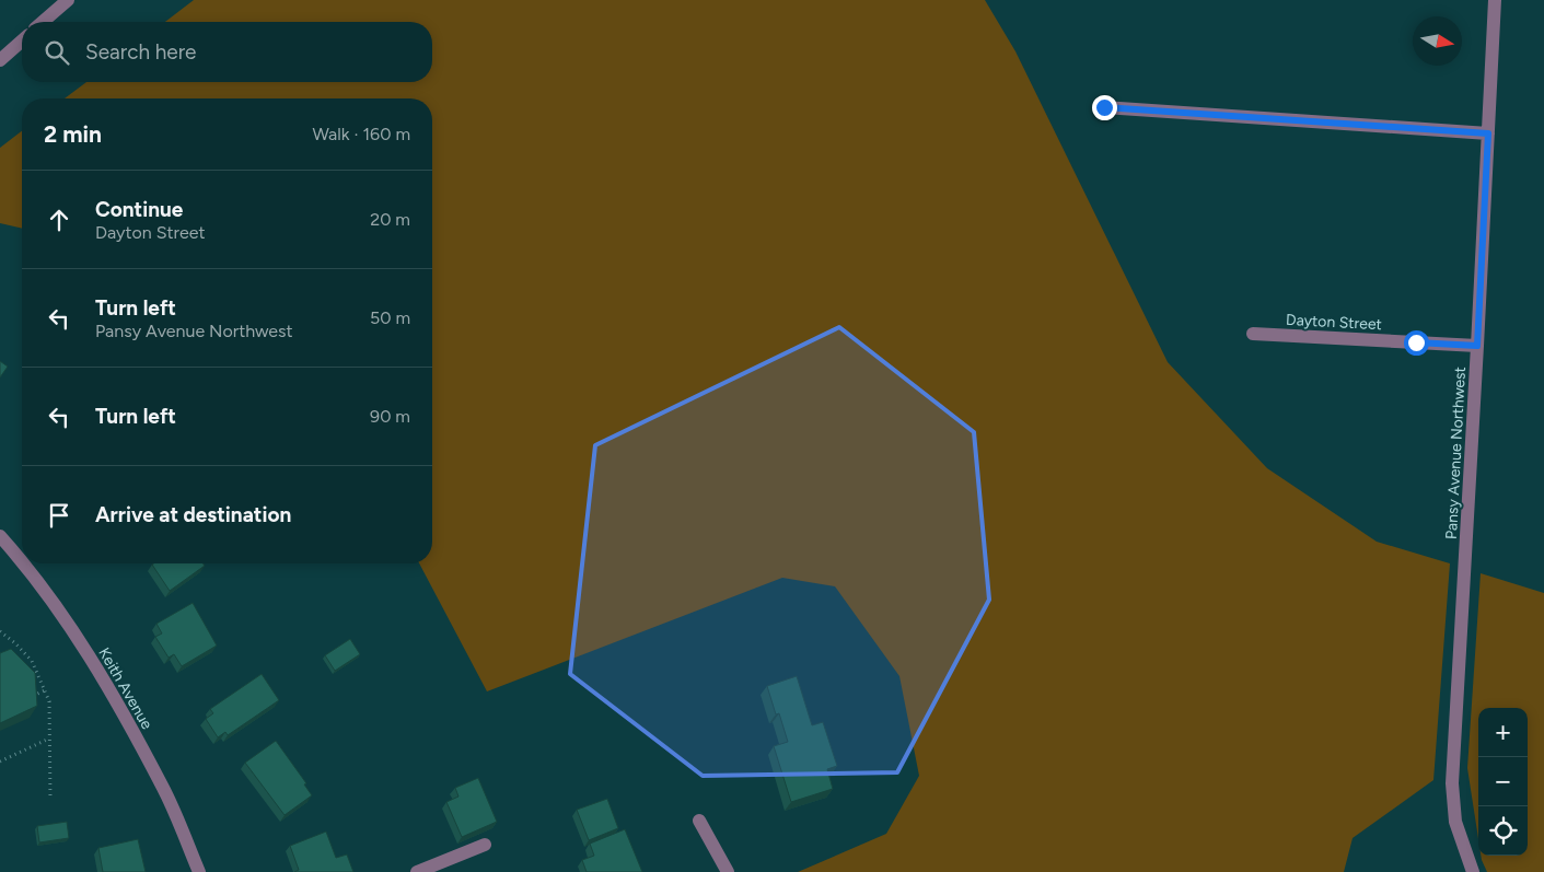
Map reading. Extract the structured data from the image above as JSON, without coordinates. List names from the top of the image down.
{
  "streets": {
    "street": ["Dayton Street", "Pansy Avenue Northwest", "Keith Avenue"]
  },
  "crossings": [
    ["Dayton Street", "Pansy Avenue Northwest"]
  ],
  "north": "right",
  "page": {
    "search": "Search here",
    "heading": ["2 min", "Walk · 160 m"],
    "list": [
      ["Continue", "Dayton Street", "20 m"],
      ["Turn left", "Pansy Avenue Northwest", "50 m"],
      ["Turn left", "90 m"],
      "Arrive at destination"
    ],
    "map_buttons": ["+", "−"]
  }
}
